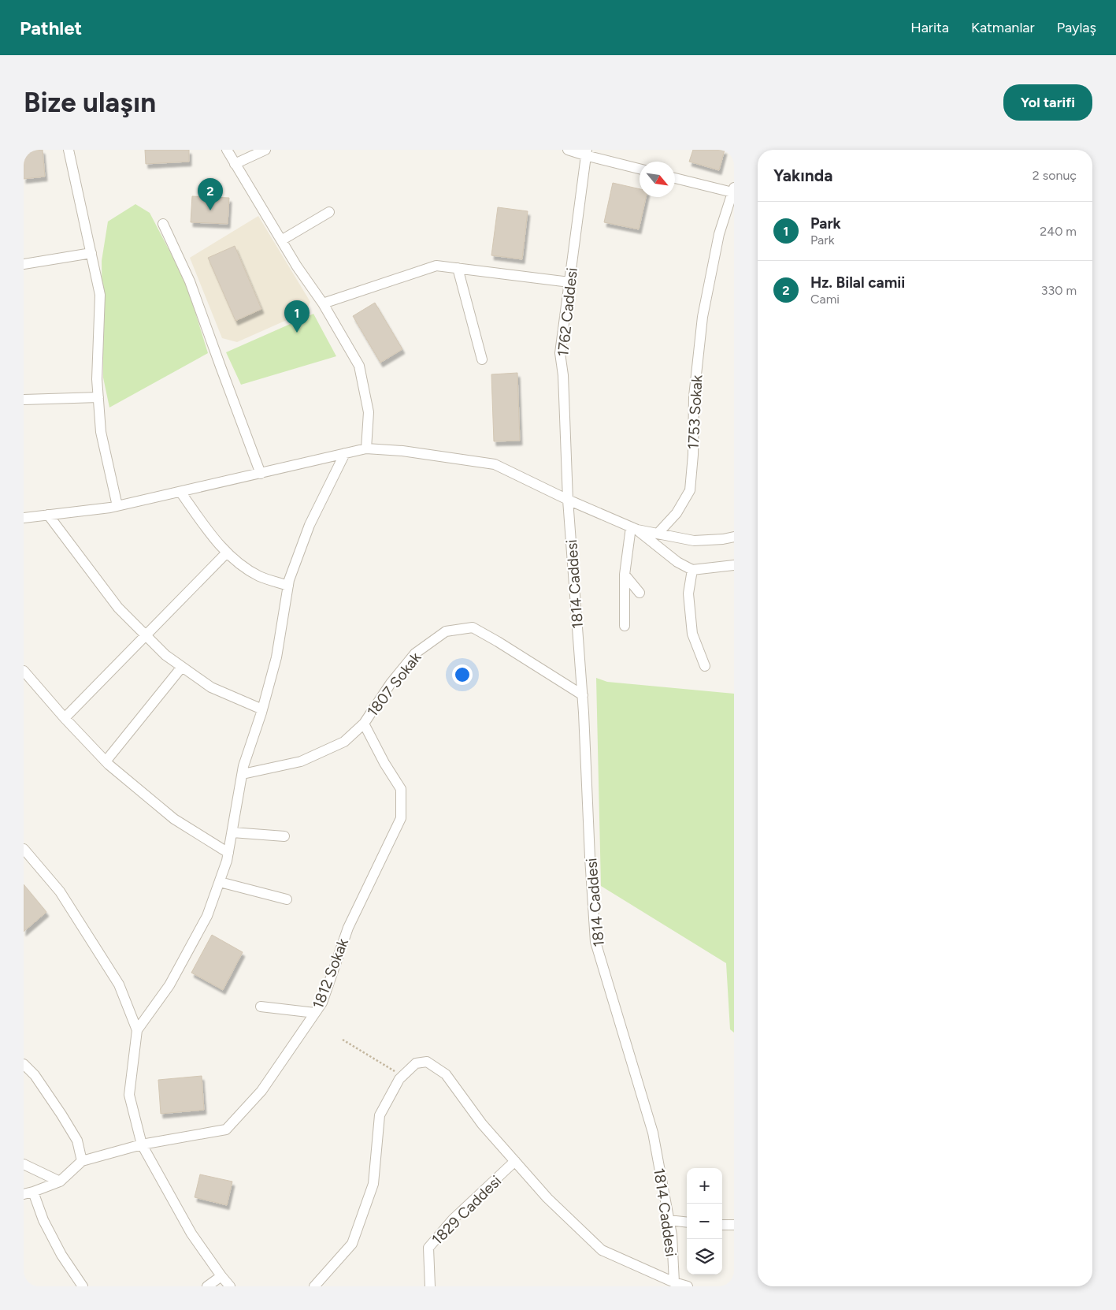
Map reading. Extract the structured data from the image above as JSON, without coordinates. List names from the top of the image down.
{
  "streets": {
    "street": [
      "1762 Caddesi",
      "1753 Sokak",
      "1814 Caddesi",
      "1807 Sokak",
      "1812 Sokak",
      "1829 Caddesi"
    ]
  },
  "crossings": [
    ["1762 Caddesi", "1814 Caddesi"],
    ["1814 Caddesi", "1807 Sokak"],
    ["1807 Sokak", "1812 Sokak"]
  ],
  "north": "bottom right",
  "page": {
    "header": "Pathlet",
    "nav": ["Harita", "Katmanlar", "Paylaş"],
    "buttons": "Yol tarifi",
    "title": "Bize ulaşın",
    "heading": ["Yakında", "2 sonuç"],
    "pins": ["2", "1"],
    "list": [
      {
        "mark": "1",
        "name": "Park",
        "note": "Park",
        "value": "240 m"
      },
      {
        "mark": "2",
        "name": "Hz. Bilal camii",
        "note": "Cami",
        "value": "330 m"
      }
    ],
    "map_buttons": ["+", "−"]
  }
}
